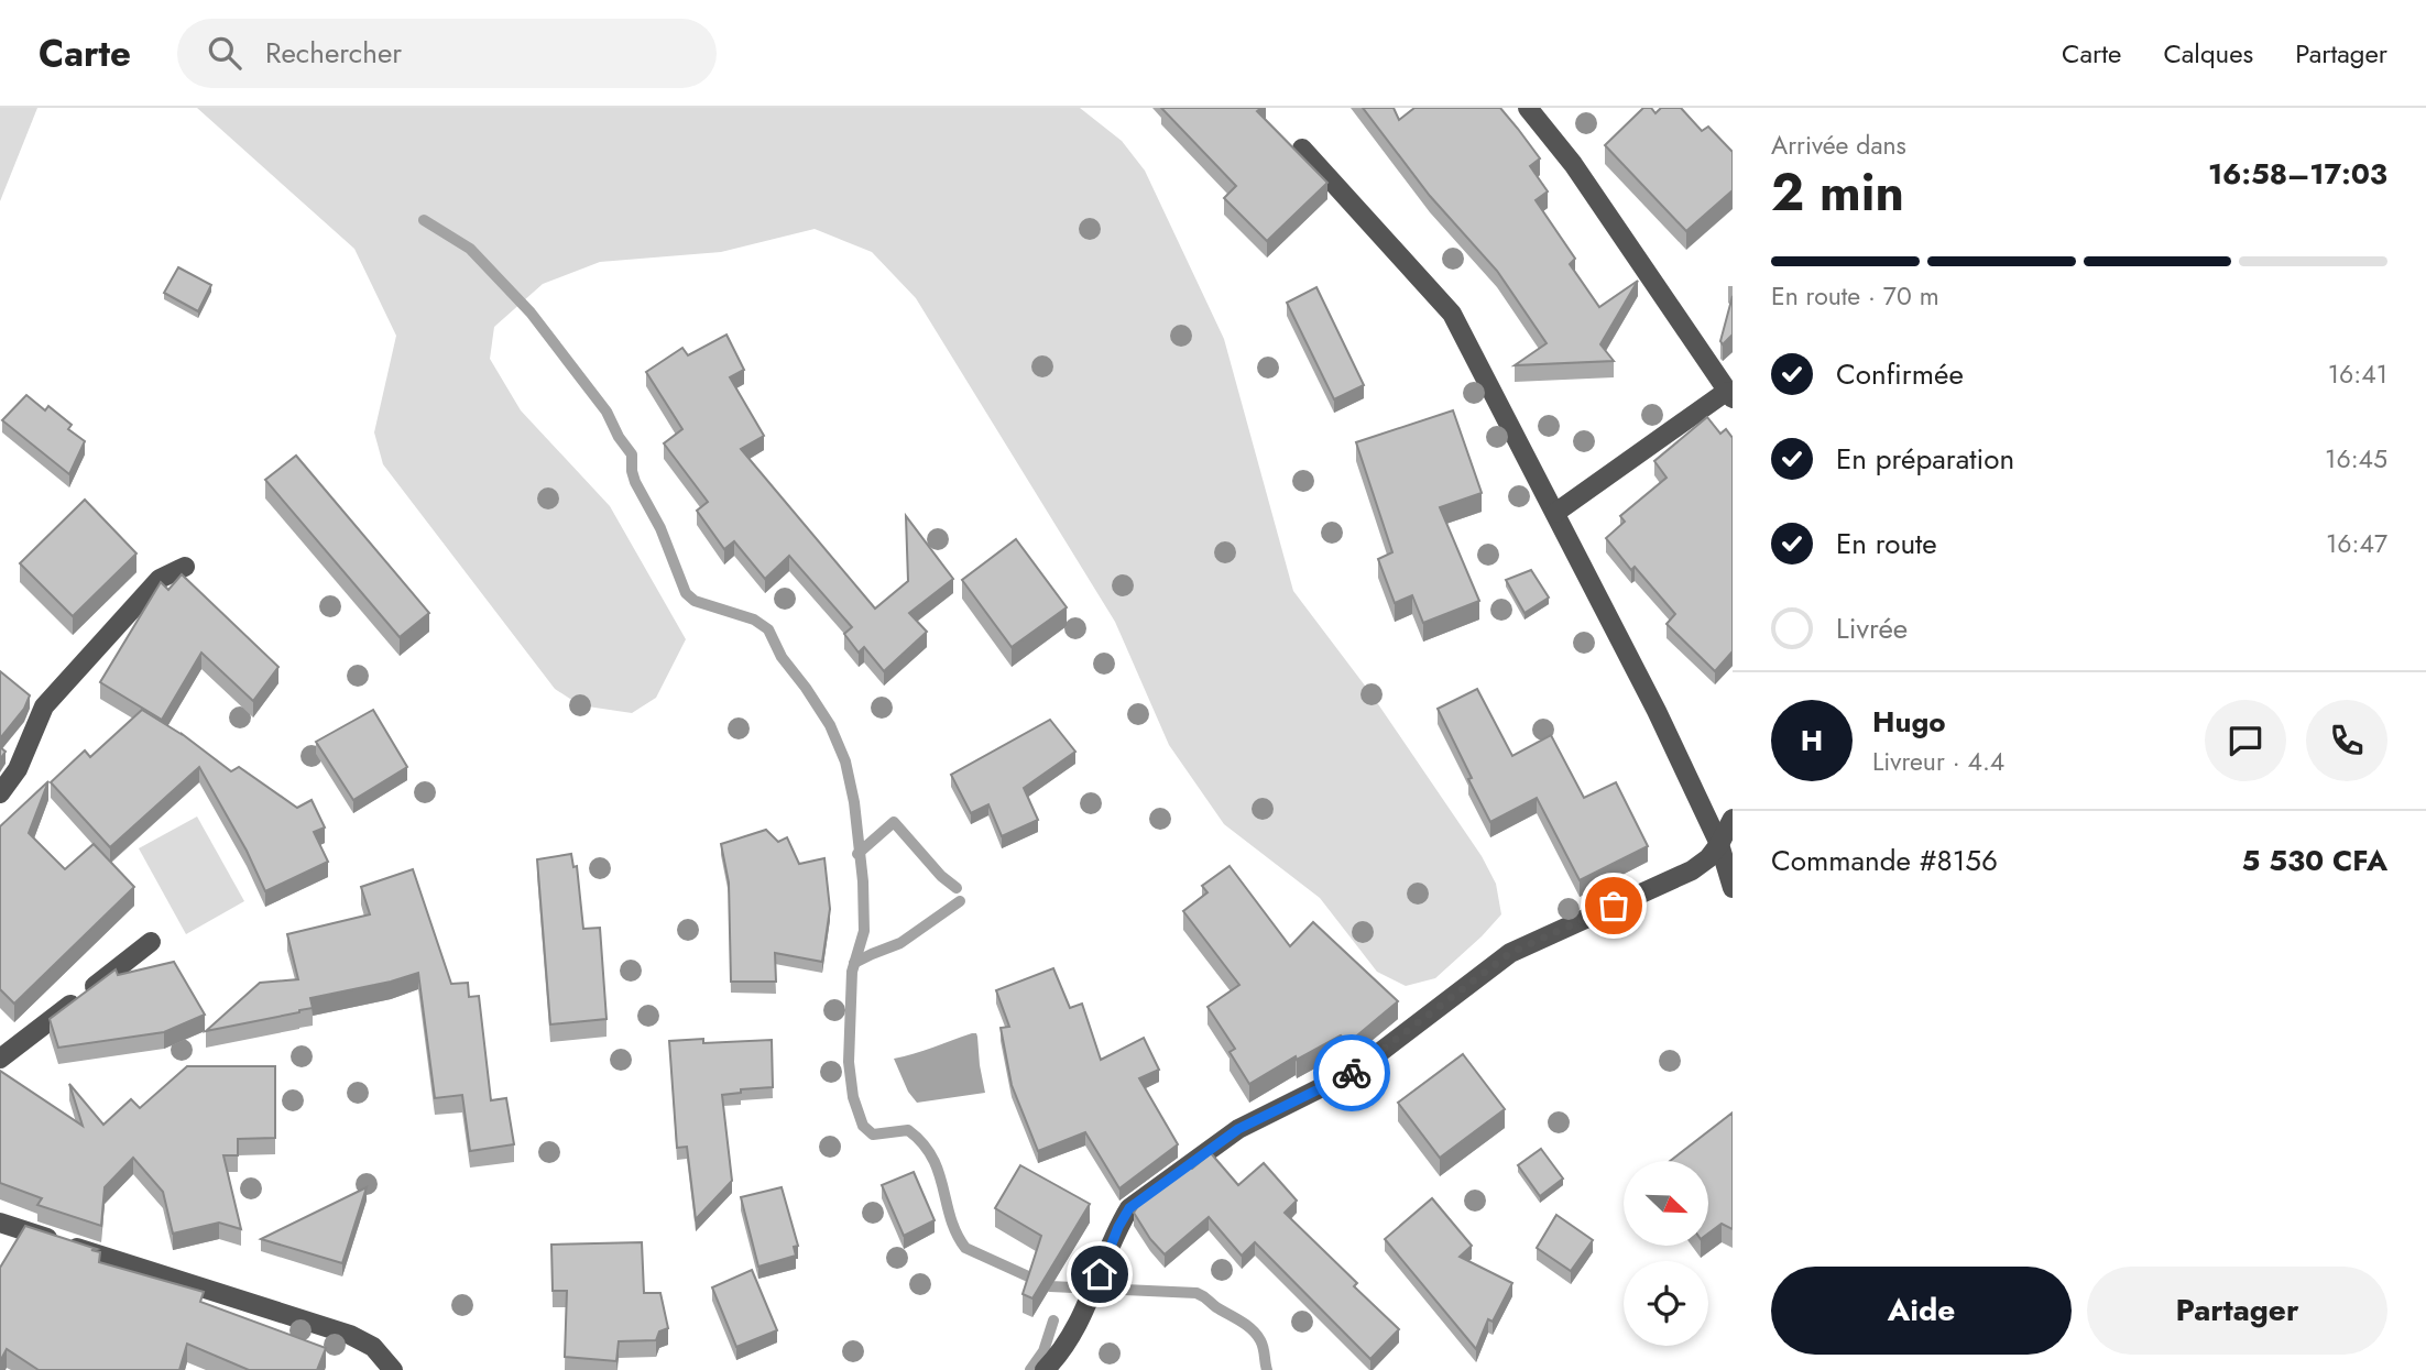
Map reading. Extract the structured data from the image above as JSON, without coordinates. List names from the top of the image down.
{
  "north": "bottom right",
  "page": {
    "header": "Carte",
    "search": "Rechercher",
    "nav": ["Carte", "Calques", "Partager"],
    "heading": ["2 min", "Arrivée dans", "16:58–17:03"],
    "panel": [
      "Hugo",
      "Livreur · 4.4",
      "Commande #8156",
      "5 530 CFA"
    ],
    "bar": "En route · 70 m",
    "list": [
      ["Confirmée", "16:41"],
      ["En préparation", "16:45"],
      ["En route", "16:47"],
      "Livrée"
    ],
    "round": "H",
    "buttons": ["Aide", "Partager"]
  }
}
